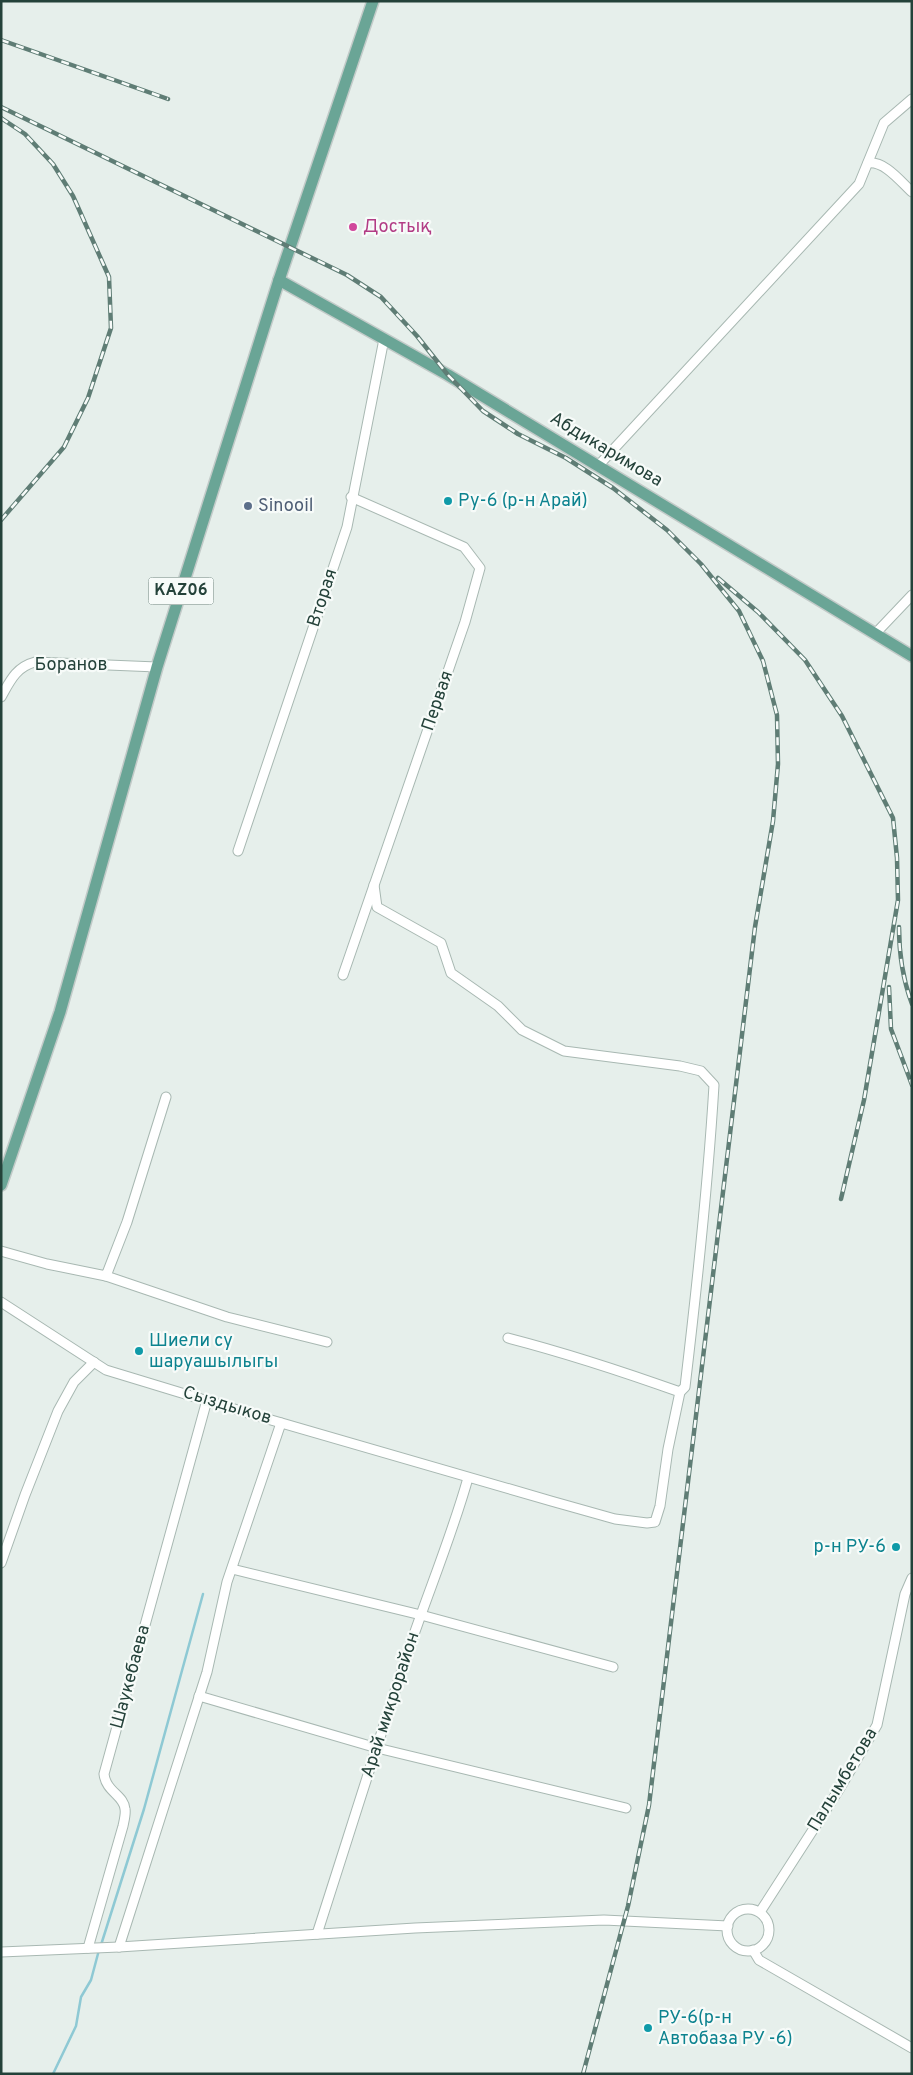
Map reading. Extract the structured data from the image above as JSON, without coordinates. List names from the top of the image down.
{
  "streets": {
    "main road": ["Абдикаримова", "KАZ06"],
    "street": [
      "Вторая",
      "Боранов",
      "Первая",
      "Сыздыков",
      "Шаукебаева",
      "Арай микрорайон",
      "Палымбетова"
    ]
  },
  "crossings": [
    ["Абдикаримова", "KАZ06"],
    ["Абдикаримова", "Вторая"],
    ["KАZ06", "Боранов"],
    ["Вторая", "Первая"],
    ["Сыздыков", "Шаукебаева"],
    ["Сыздыков", "Арай микрорайон"]
  ],
  "places": [
    "Достық",
    "Ру-6 (р-н Арай)",
    "Sinooil",
    "Шиели су шаруашылыгы",
    "р-н РУ-6",
    "РУ-6(р-н Автобаза РУ -6)"
  ]
}
